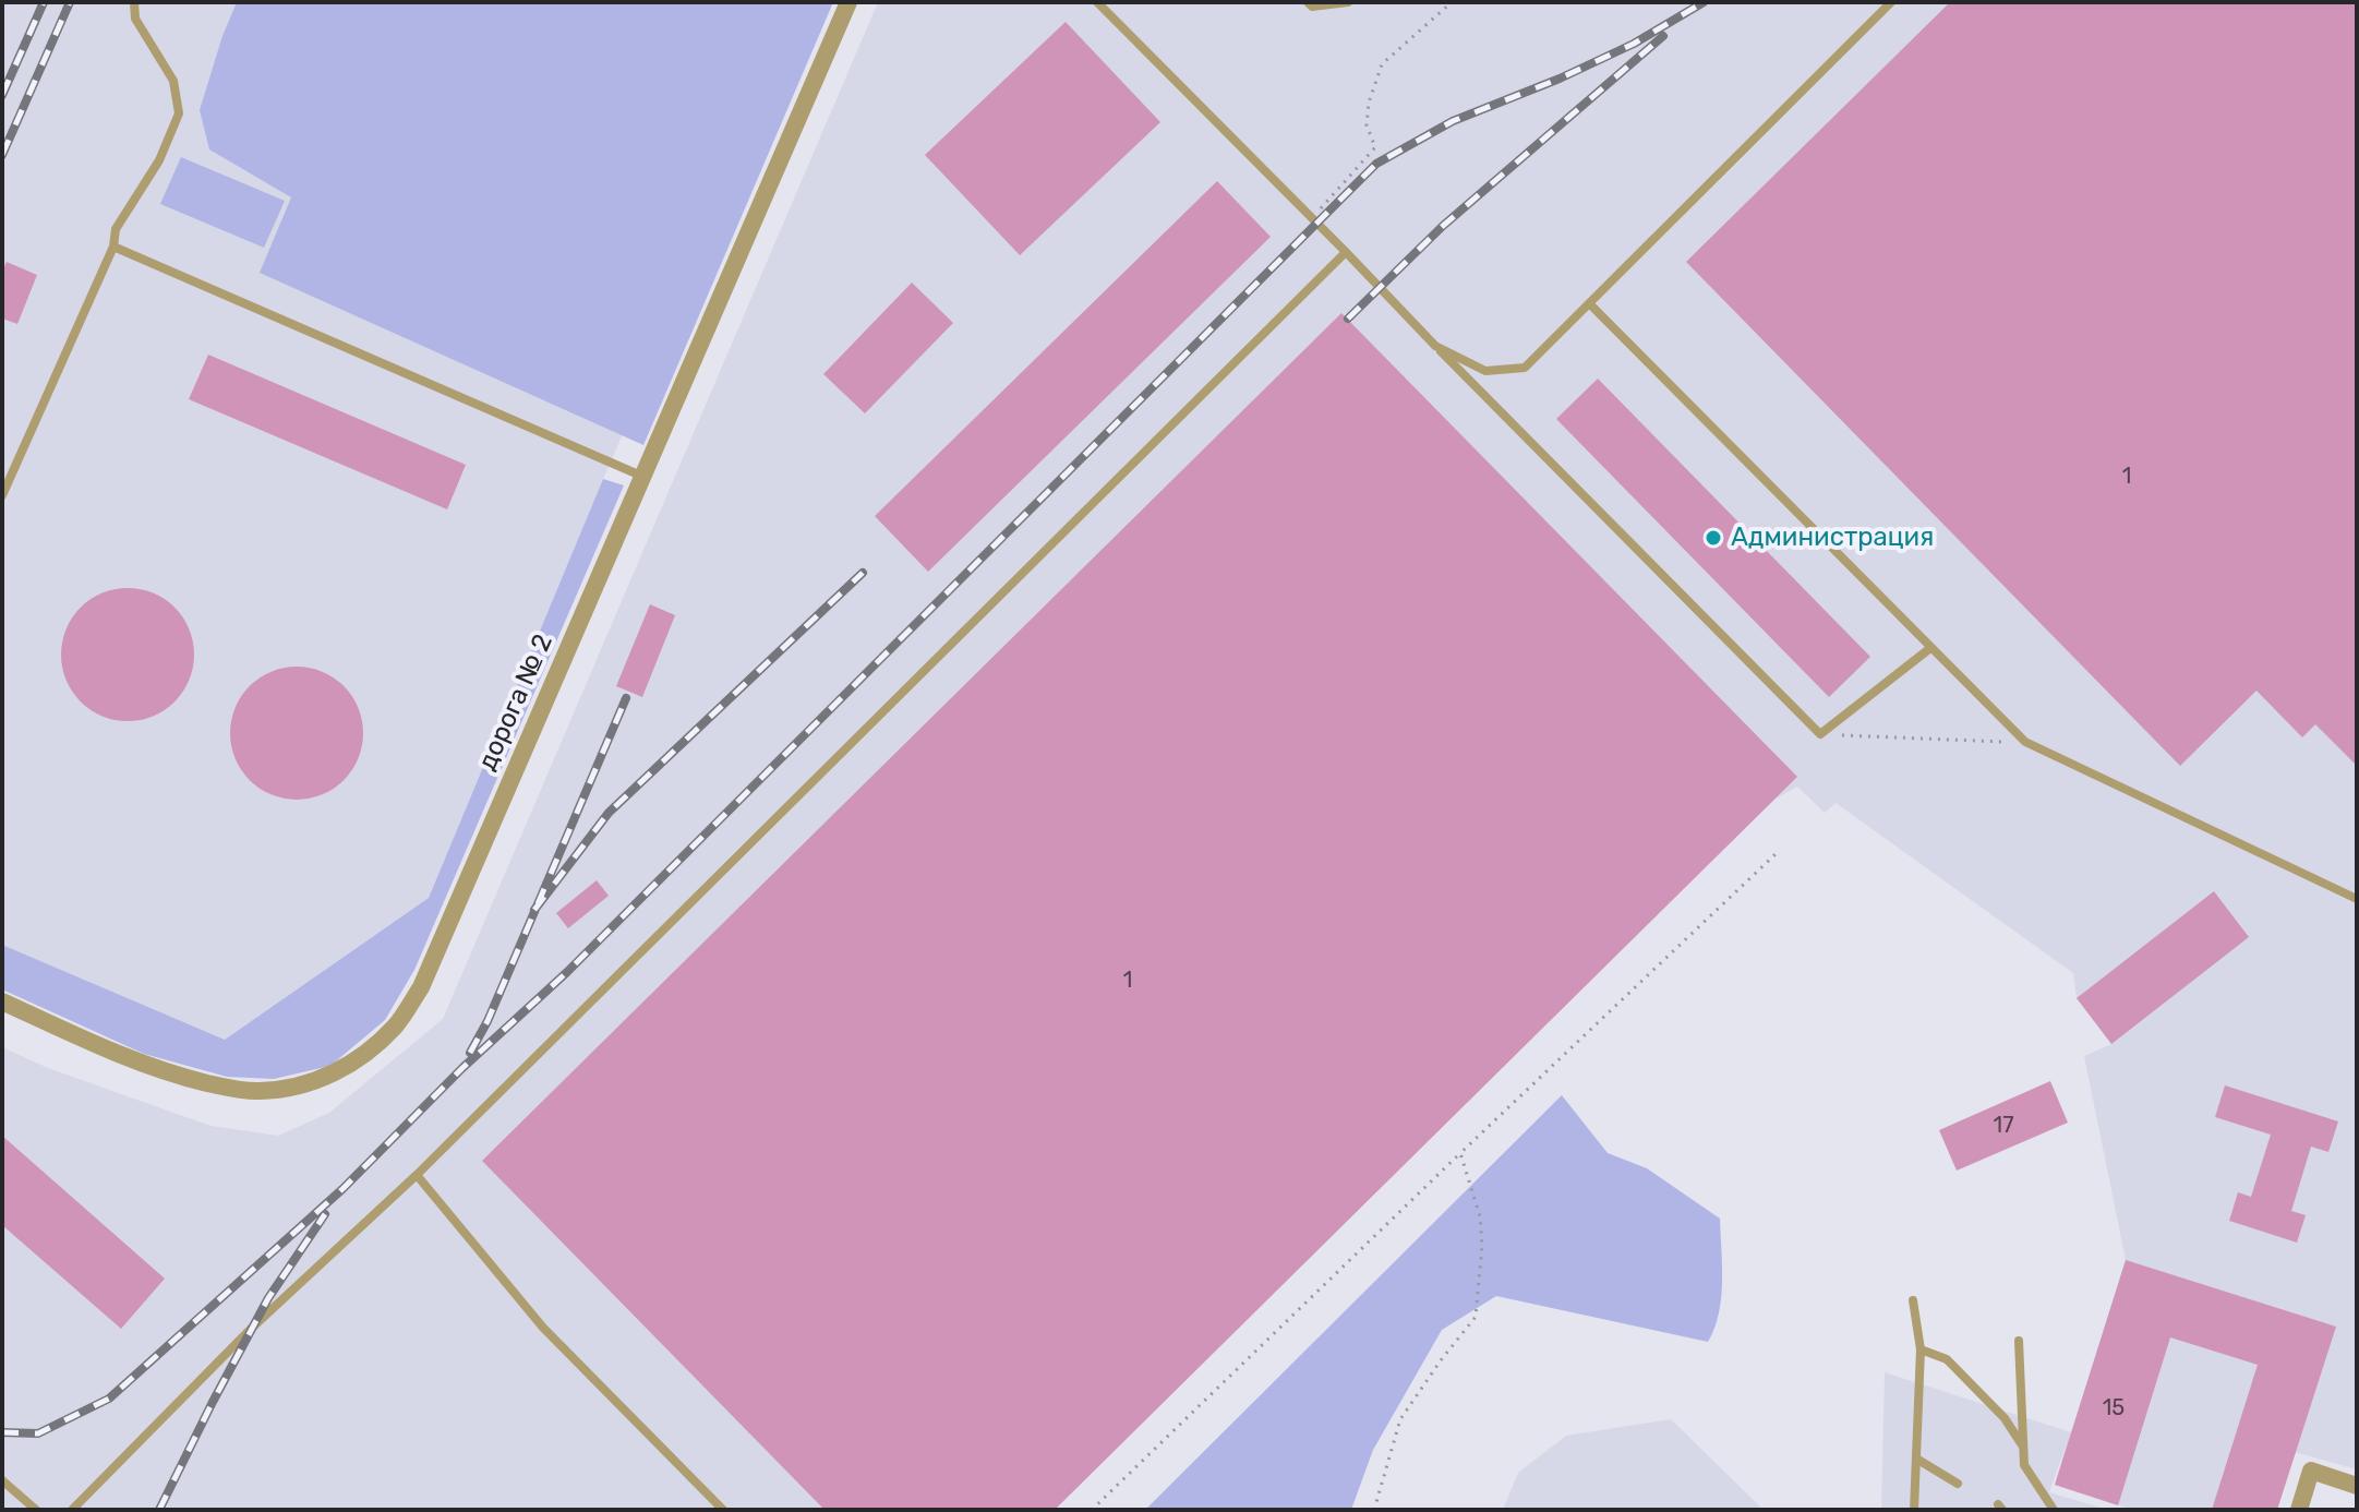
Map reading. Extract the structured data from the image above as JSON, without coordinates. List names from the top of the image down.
{
  "streets": {
    "street": ["дорога № 2"]
  },
  "places": ["Администрация"],
  "house_numbers": [
    "1",
    "1",
    "17",
    "15"
  ]
}
